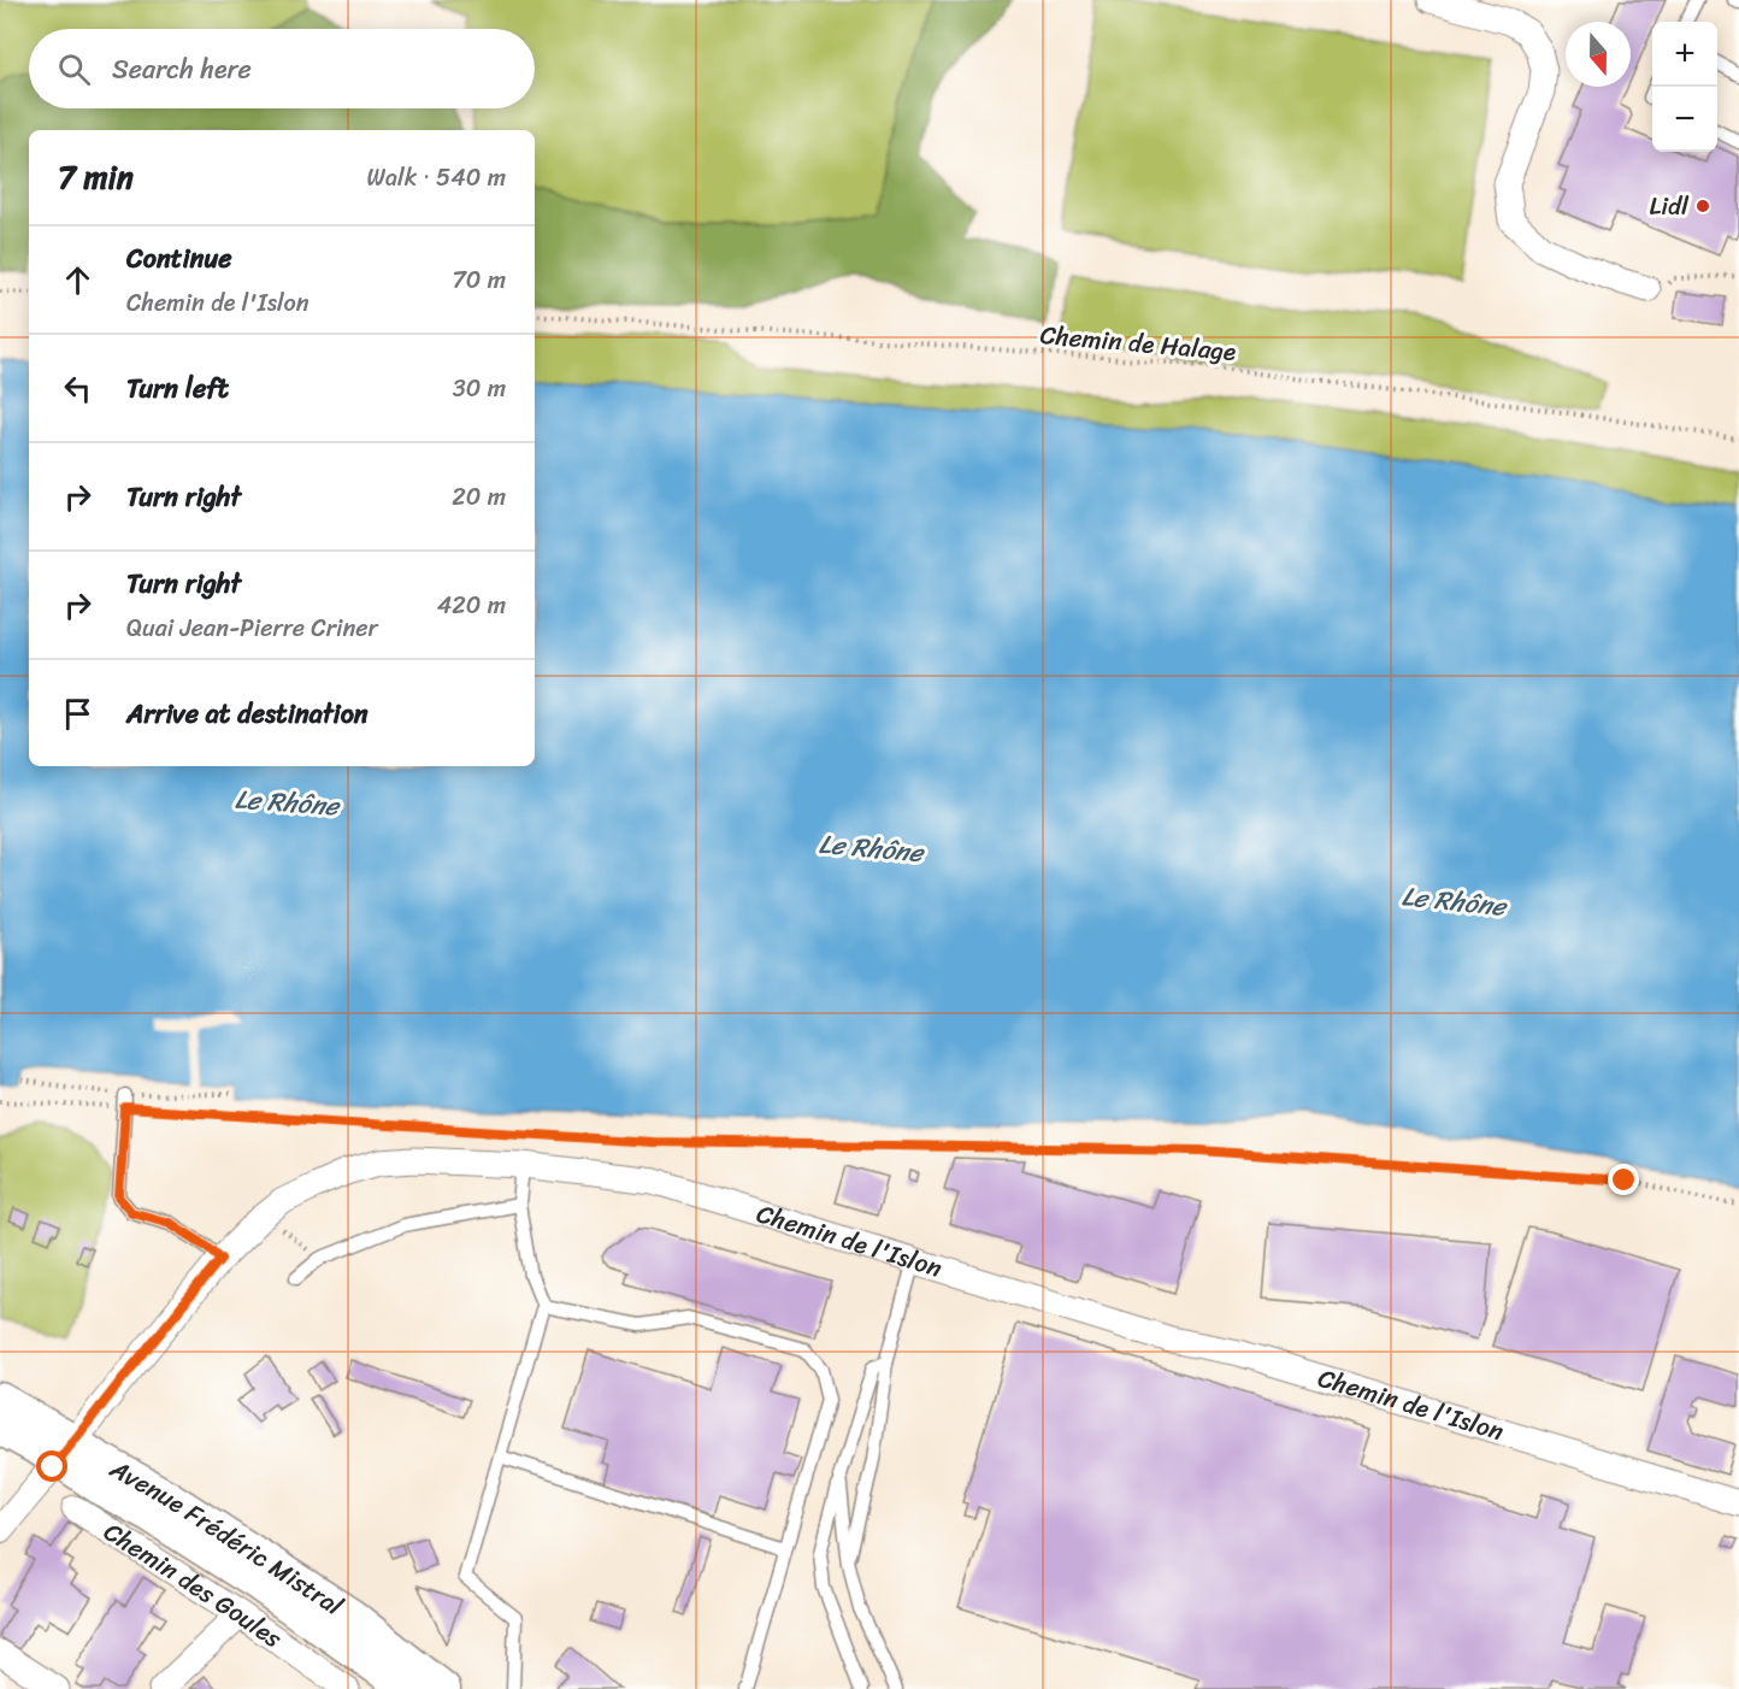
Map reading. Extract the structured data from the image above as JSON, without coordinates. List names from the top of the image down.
{
  "streets": {
    "main road": ["Avenue Frédéric Mistral"],
    "street": ["Chemin de l'Islon", "Chemin des Goules"],
    "path": ["Chemin de Halage"]
  },
  "crossings": [
    ["Chemin de l'Islon", "Avenue Frédéric Mistral"]
  ],
  "water": ["Le Rhône"],
  "places": ["Lidl"],
  "north": "bottom",
  "page": {
    "map_buttons": ["+", "−"],
    "search": "Search here",
    "heading": ["7 min", "Walk · 540 m"],
    "list": [
      ["Continue", "Chemin de l'Islon", "70 m"],
      ["Turn left", "30 m"],
      ["Turn right", "20 m"],
      ["Turn right", "Quai Jean-Pierre Criner", "420 m"],
      "Arrive at destination"
    ]
  }
}
